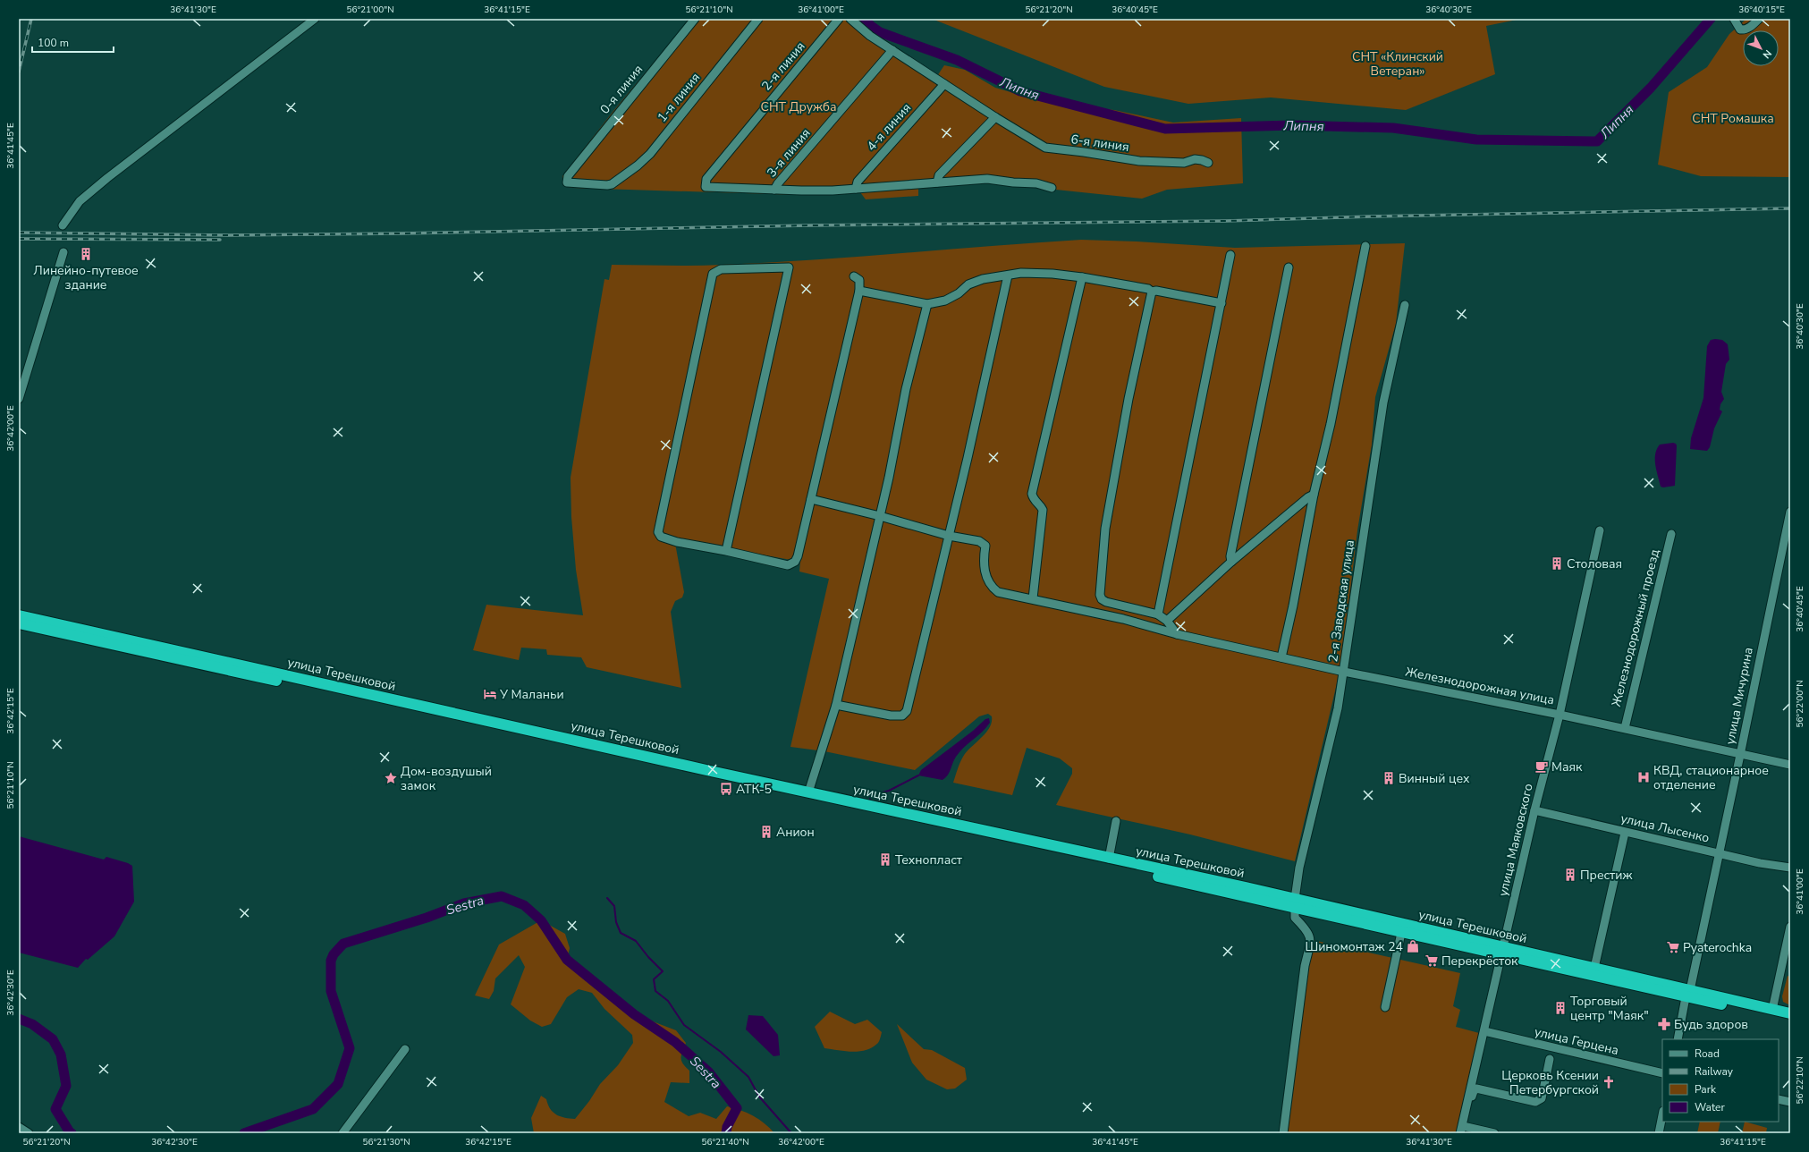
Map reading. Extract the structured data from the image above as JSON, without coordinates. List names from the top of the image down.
{
  "streets": {
    "highway": ["улица Терешковой"],
    "street": [
      "2-я линия",
      "0-я линия",
      "1-я линия",
      "4-я линия",
      "6-я линия",
      "3-я линия",
      "2-я Заводская улица",
      "Железнодорожный проезд",
      "Железнодорожная улица",
      "улица Мичурина",
      "улица Лысенко",
      "улица Маяковского",
      "улица Герцена"
    ]
  },
  "crossings": [
    ["2-я линия", "3-я линия"],
    ["0-я линия", "1-я линия"],
    ["4-я линия", "6-я линия"],
    ["6-я линия", "3-я линия"],
    ["2-я Заводская улица", "улица Терешковой"],
    ["2-я Заводская улица", "Железнодорожная улица"],
    ["Железнодорожный проезд", "Железнодорожная улица"],
    ["улица Терешковой", "улица Мичурина"],
    ["улица Терешковой", "улица Маяковского"],
    ["Железнодорожная улица", "улица Мичурина"],
    ["Железнодорожная улица", "улица Маяковского"],
    ["улица Мичурина", "улица Лысенко"],
    ["улица Лысенко", "улица Маяковского"],
    ["улица Маяковского", "улица Герцена"]
  ],
  "water": ["Липня", "Sestra"],
  "parks": ["СНТ «Клинский Ветеран»", "СНТ Дружба", "СНТ Ромашка"],
  "places": {
    "building": [
      "Линейно-путевое здание",
      "Столовая",
      "Винный цех",
      "Анион",
      "Технопласт",
      "Престиж",
      "Торговый центр \"Маяк\""
    ],
    "hotel": ["У Маланьи"],
    "cafe": ["Маяк"],
    "hospital": ["КВД, стационарное отделение"],
    "place": ["Дом-воздушый замок"],
    "bus stop": ["АТК-5"],
    "shop": ["Шиномонтаж 24"],
    "supermarket": ["Pyaterochka", "Перекрёсток"],
    "pharmacy": ["Будь здоров"],
    "church": ["Церковь Ксении Петербургской"]
  },
  "legend": [
    "Road",
    "Railway",
    "Park",
    "Water"
  ],
  "scale_bar": "100 m",
  "north": "bottom right",
  "coordinates": [
    "36°41'30\"E",
    "56°21'00\"N",
    "36°41'15\"E",
    "56°21'10\"N",
    "36°41'00\"E",
    "56°21'20\"N",
    "36°40'45\"E",
    "36°40'30\"E",
    "36°40'15\"E",
    "36°41'45\"E",
    "36°42'00\"E",
    "56°22'00\"N",
    "36°42'15\"E",
    "36°42'30\"E",
    "56°22'10\"N",
    "56°21'30\"N",
    "56°21'40\"N"
  ]
}
